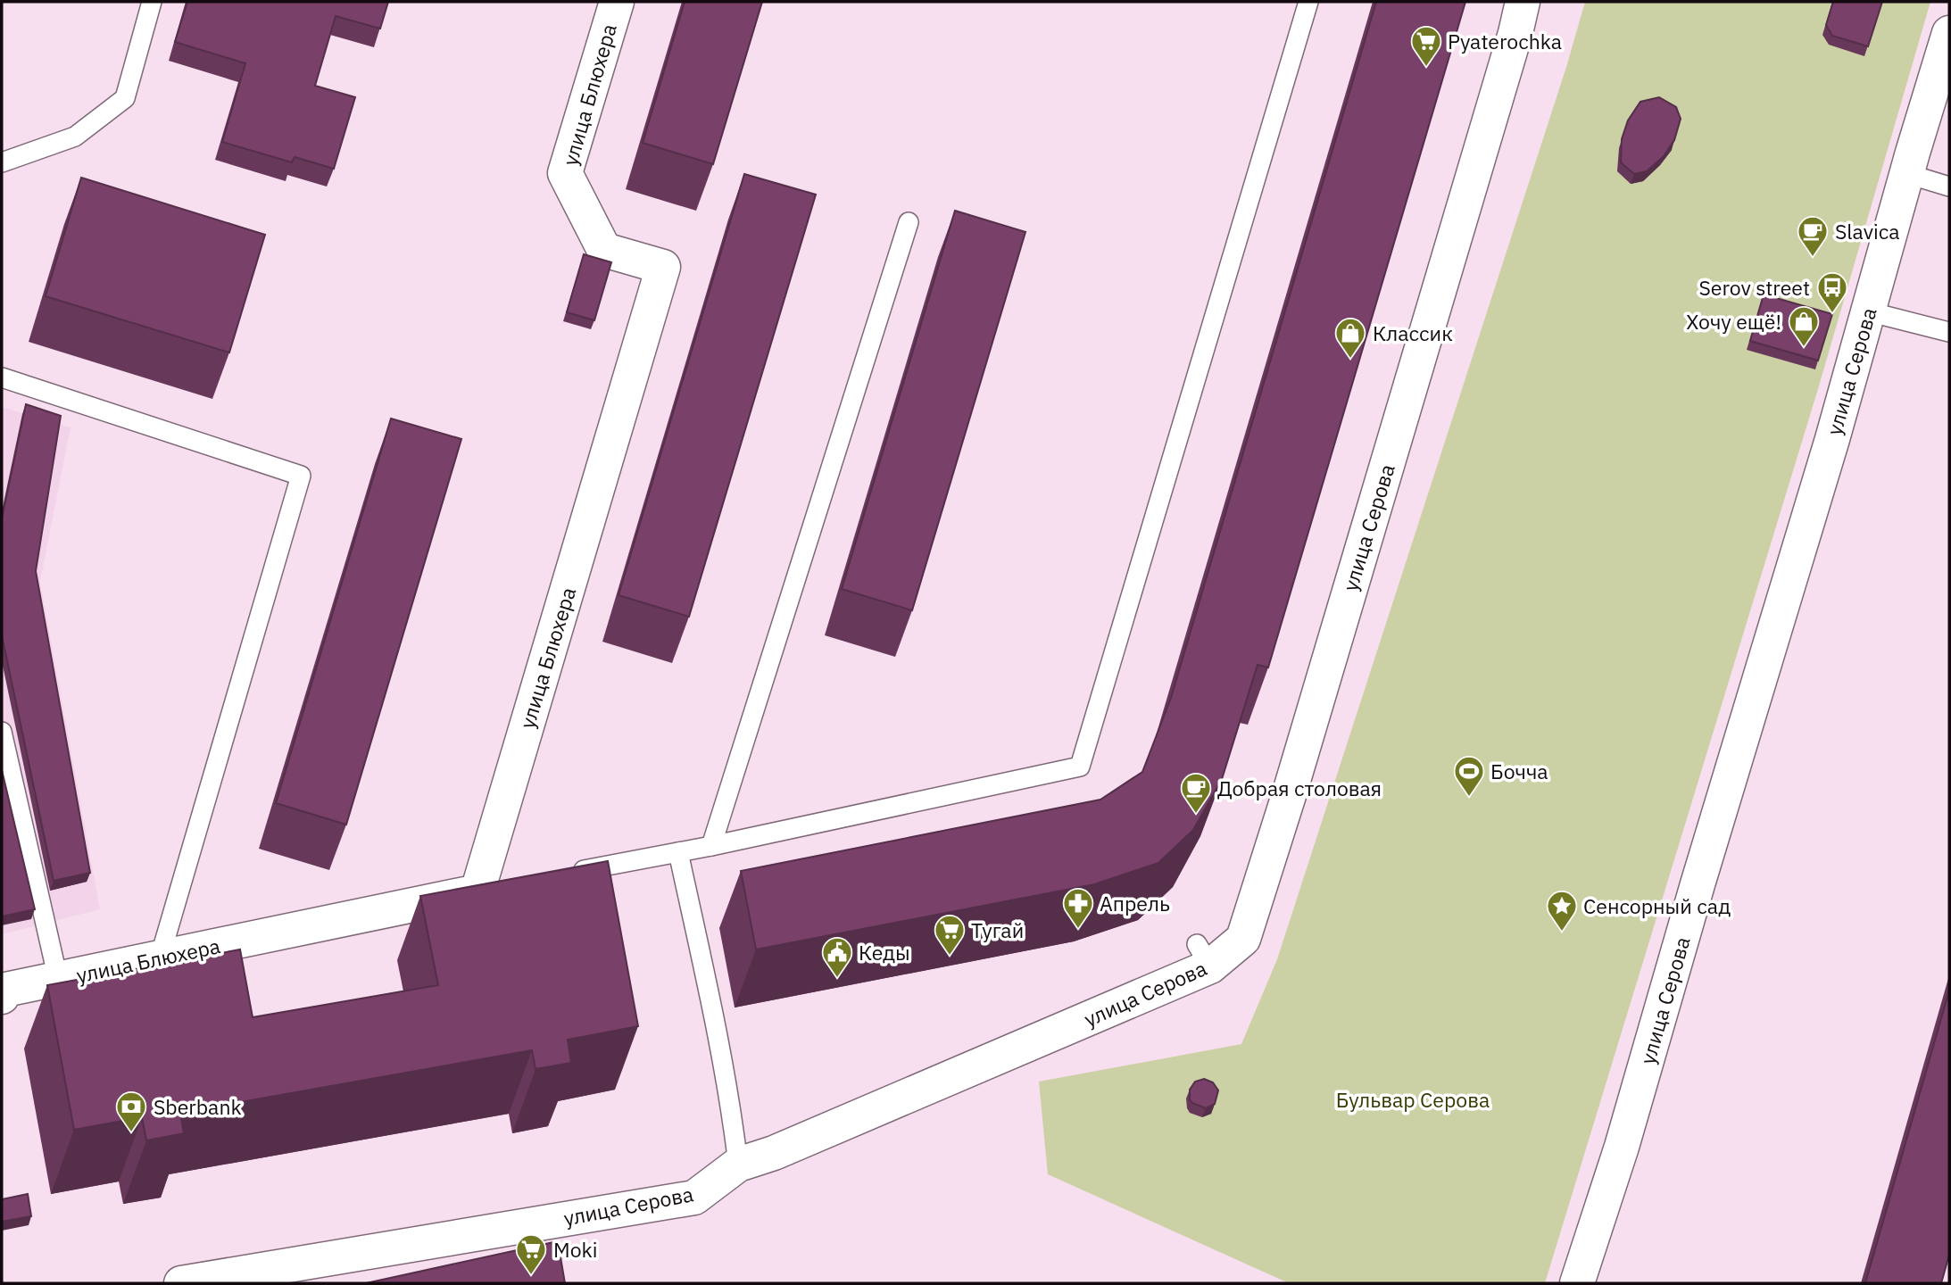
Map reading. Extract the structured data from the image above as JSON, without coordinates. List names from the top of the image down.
{
  "streets": {
    "street": ["улица Блюхера", "улица Серова"]
  },
  "parks": ["Бульвар Серова"],
  "places": {
    "supermarket": ["Pyaterochka", "Тугай", "Moki"],
    "cafe": ["Slavica", "Добрая столовая"],
    "bus stop": ["Serov street"],
    "shop": ["Хочу ещё!", "Классик"],
    "sports": ["Бочча"],
    "pharmacy": ["Апрель"],
    "place": ["Сенсорный сад"],
    "public building": ["Кеды"],
    "bank": ["Sberbank"]
  }
}
